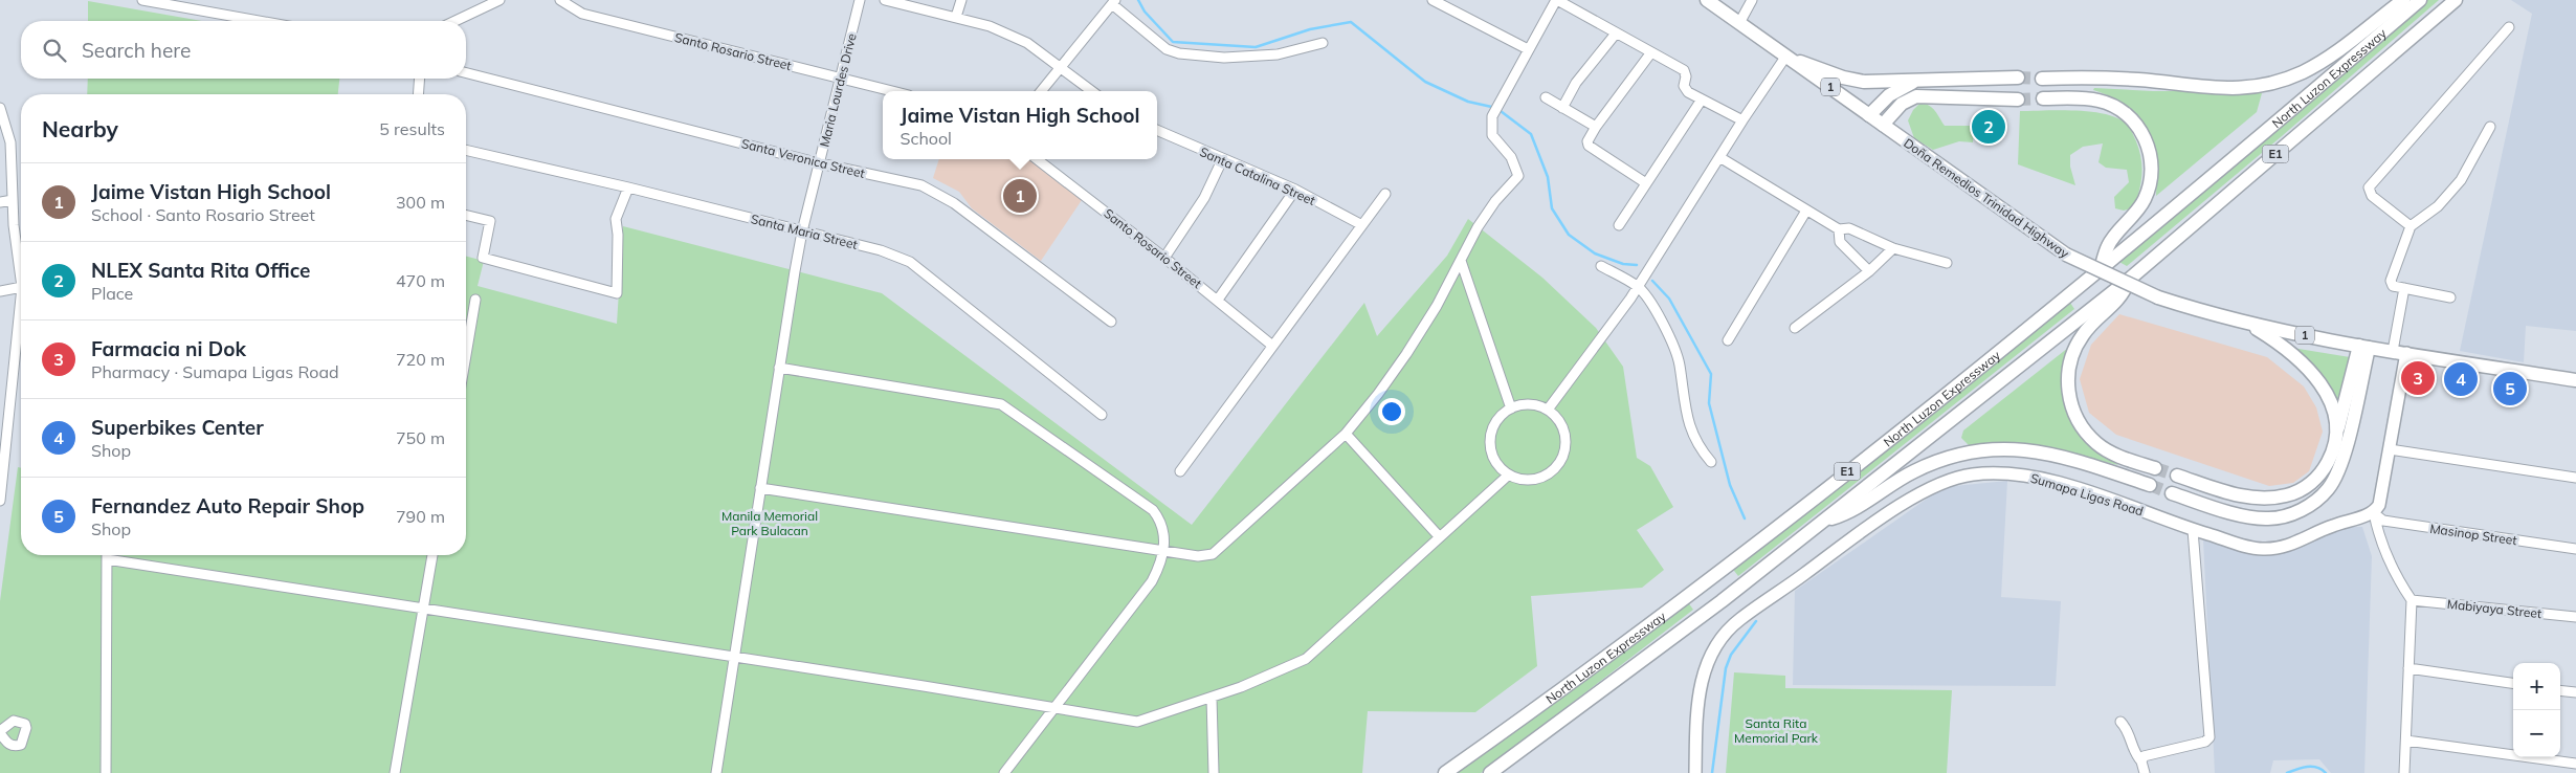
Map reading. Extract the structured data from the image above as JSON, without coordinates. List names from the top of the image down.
{
  "streets": {
    "highway": [
      "North Luzon Expressway",
      "1",
      "E1",
      "Doña Remedios Trinidad Highway"
    ],
    "main road": ["Sumapa Ligas Road"],
    "street": [
      "Santo Rosario Street",
      "Maria Lourdes Drive",
      "Santa Veronica Street",
      "Santa Catalina Street",
      "Santa Maria Street",
      "Masinop Street",
      "Mabiyaya Street"
    ]
  },
  "crossings": [
    ["Santo Rosario Street", "Maria Lourdes Drive"],
    ["Maria Lourdes Drive", "Santa Veronica Street"],
    ["Maria Lourdes Drive", "Santa Maria Street"],
    ["Sumapa Ligas Road", "Masinop Street"]
  ],
  "parks": ["Manila Memorial Park Bulacan", "Santa Rita Memorial Park"],
  "page": {
    "search": "Search here",
    "popup": ["Jaime Vistan High School", "School"],
    "heading": ["Nearby", "5 results"],
    "pins": [
      "2",
      "1",
      "3",
      "4",
      "5"
    ],
    "list": [
      {
        "mark": "1",
        "name": "Jaime Vistan High School",
        "note": "School · Santo Rosario Street",
        "value": "300 m"
      },
      {
        "mark": "2",
        "name": "NLEX Santa Rita Office",
        "note": "Place",
        "value": "470 m"
      },
      {
        "mark": "3",
        "name": "Farmacia ni Dok",
        "note": "Pharmacy · Sumapa Ligas Road",
        "value": "720 m"
      },
      {
        "mark": "4",
        "name": "Superbikes Center",
        "note": "Shop",
        "value": "750 m"
      },
      {
        "mark": "5",
        "name": "Fernandez Auto Repair Shop",
        "note": "Shop",
        "value": "790 m"
      }
    ],
    "map_buttons": ["+", "−"]
  }
}
